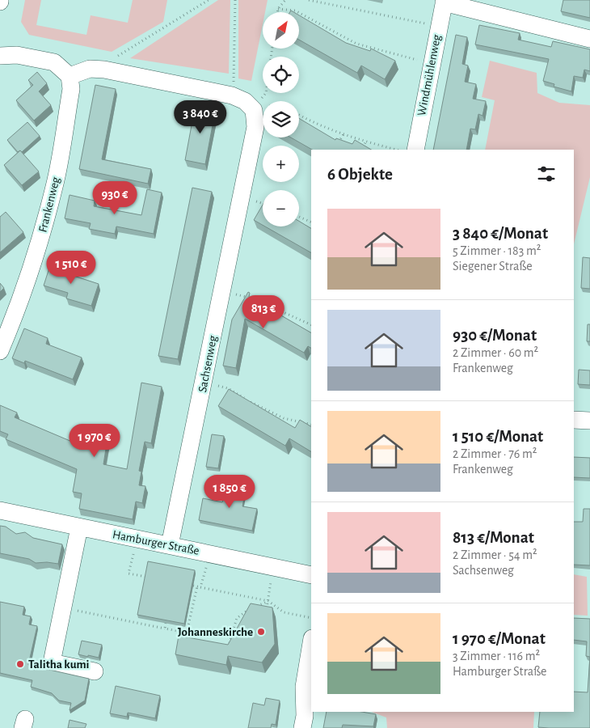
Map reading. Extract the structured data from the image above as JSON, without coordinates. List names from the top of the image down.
{
  "streets": {
    "street": [
      "Windmühlenweg",
      "Frankenweg",
      "Sachsenweg",
      "Hamburger Straße"
    ]
  },
  "crossings": [
    ["Sachsenweg", "Hamburger Straße"]
  ],
  "places": ["Johanneskirche", "Talitha kumi"],
  "north": "top right",
  "page": {
    "map_buttons": ["+", "−"],
    "price": [
      "3 840 €",
      "930 €",
      "1 510 €",
      "813 €",
      "1 970 €",
      "1 850 €"
    ],
    "heading": "6 Objekte",
    "list": [
      {
        "name": "3 840 €/Monat",
        "note": "5 Zimmer · 183 m² · Siegener Straße"
      },
      {
        "name": "930 €/Monat",
        "note": "2 Zimmer · 60 m² · Frankenweg"
      },
      {
        "name": "1 510 €/Monat",
        "note": "2 Zimmer · 76 m² · Frankenweg"
      },
      {
        "name": "813 €/Monat",
        "note": "2 Zimmer · 54 m² · Sachsenweg"
      },
      {
        "name": "1 970 €/Monat",
        "note": "3 Zimmer · 116 m² · Hamburger Straße"
      }
    ]
  }
}
